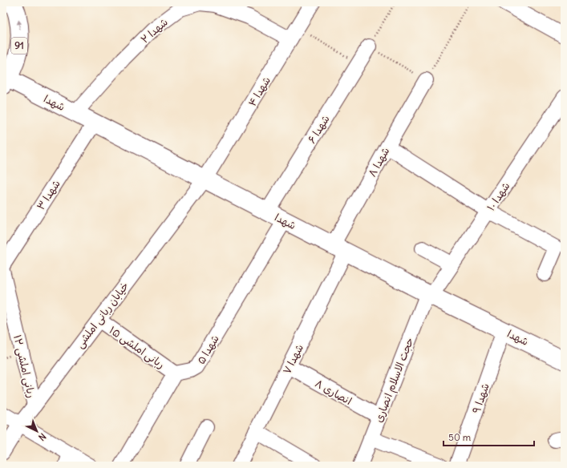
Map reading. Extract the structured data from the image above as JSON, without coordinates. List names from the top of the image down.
{
  "streets": {
    "main road": ["91", "شهدا"],
    "street": [
      "شهدا ۲",
      "شهدا ۴",
      "شهدا ۶",
      "شهدا ۸",
      "شهدا ۳",
      "شهدا ۱۰",
      "خیابان ربانی املشی",
      "ربانی املشی ۱۵",
      "شهدا ۵",
      "شهدا ۷",
      "ربانی املشی ۱۲",
      "حجت الاسلام انصاری",
      "انصاری ۸",
      "شهدا ۹"
    ]
  },
  "crossings": [
    ["شهدا ۲", "شهدا ۴"],
    ["شهدا ۲", "شهدا"],
    ["91", "شهدا"],
    ["شهدا ۴", "شهدا"],
    ["شهدا ۴", "خیابان ربانی املشی"],
    ["شهدا", "شهدا ۶"],
    ["شهدا", "شهدا ۸"],
    ["شهدا", "شهدا ۳"],
    ["شهدا", "شهدا ۱۰"],
    ["شهدا", "خیابان ربانی املشی"],
    ["شهدا", "شهدا ۵"],
    ["شهدا", "شهدا ۷"],
    ["شهدا", "حجت الاسلام انصاری"],
    ["شهدا", "شهدا ۹"],
    ["شهدا ۸", "شهدا ۷"],
    ["شهدا ۱۰", "حجت الاسلام انصاری"],
    ["خیابان ربانی املشی", "ربانی املشی ۱۵"],
    ["خیابان ربانی املشی", "ربانی املشی ۱۲"],
    ["ربانی املشی ۱۵", "شهدا ۵"],
    ["شهدا ۷", "انصاری ۸"],
    ["حجت الاسلام انصاری", "انصاری ۸"]
  ],
  "scale_bar": "50 m",
  "north": "bottom right"
}
